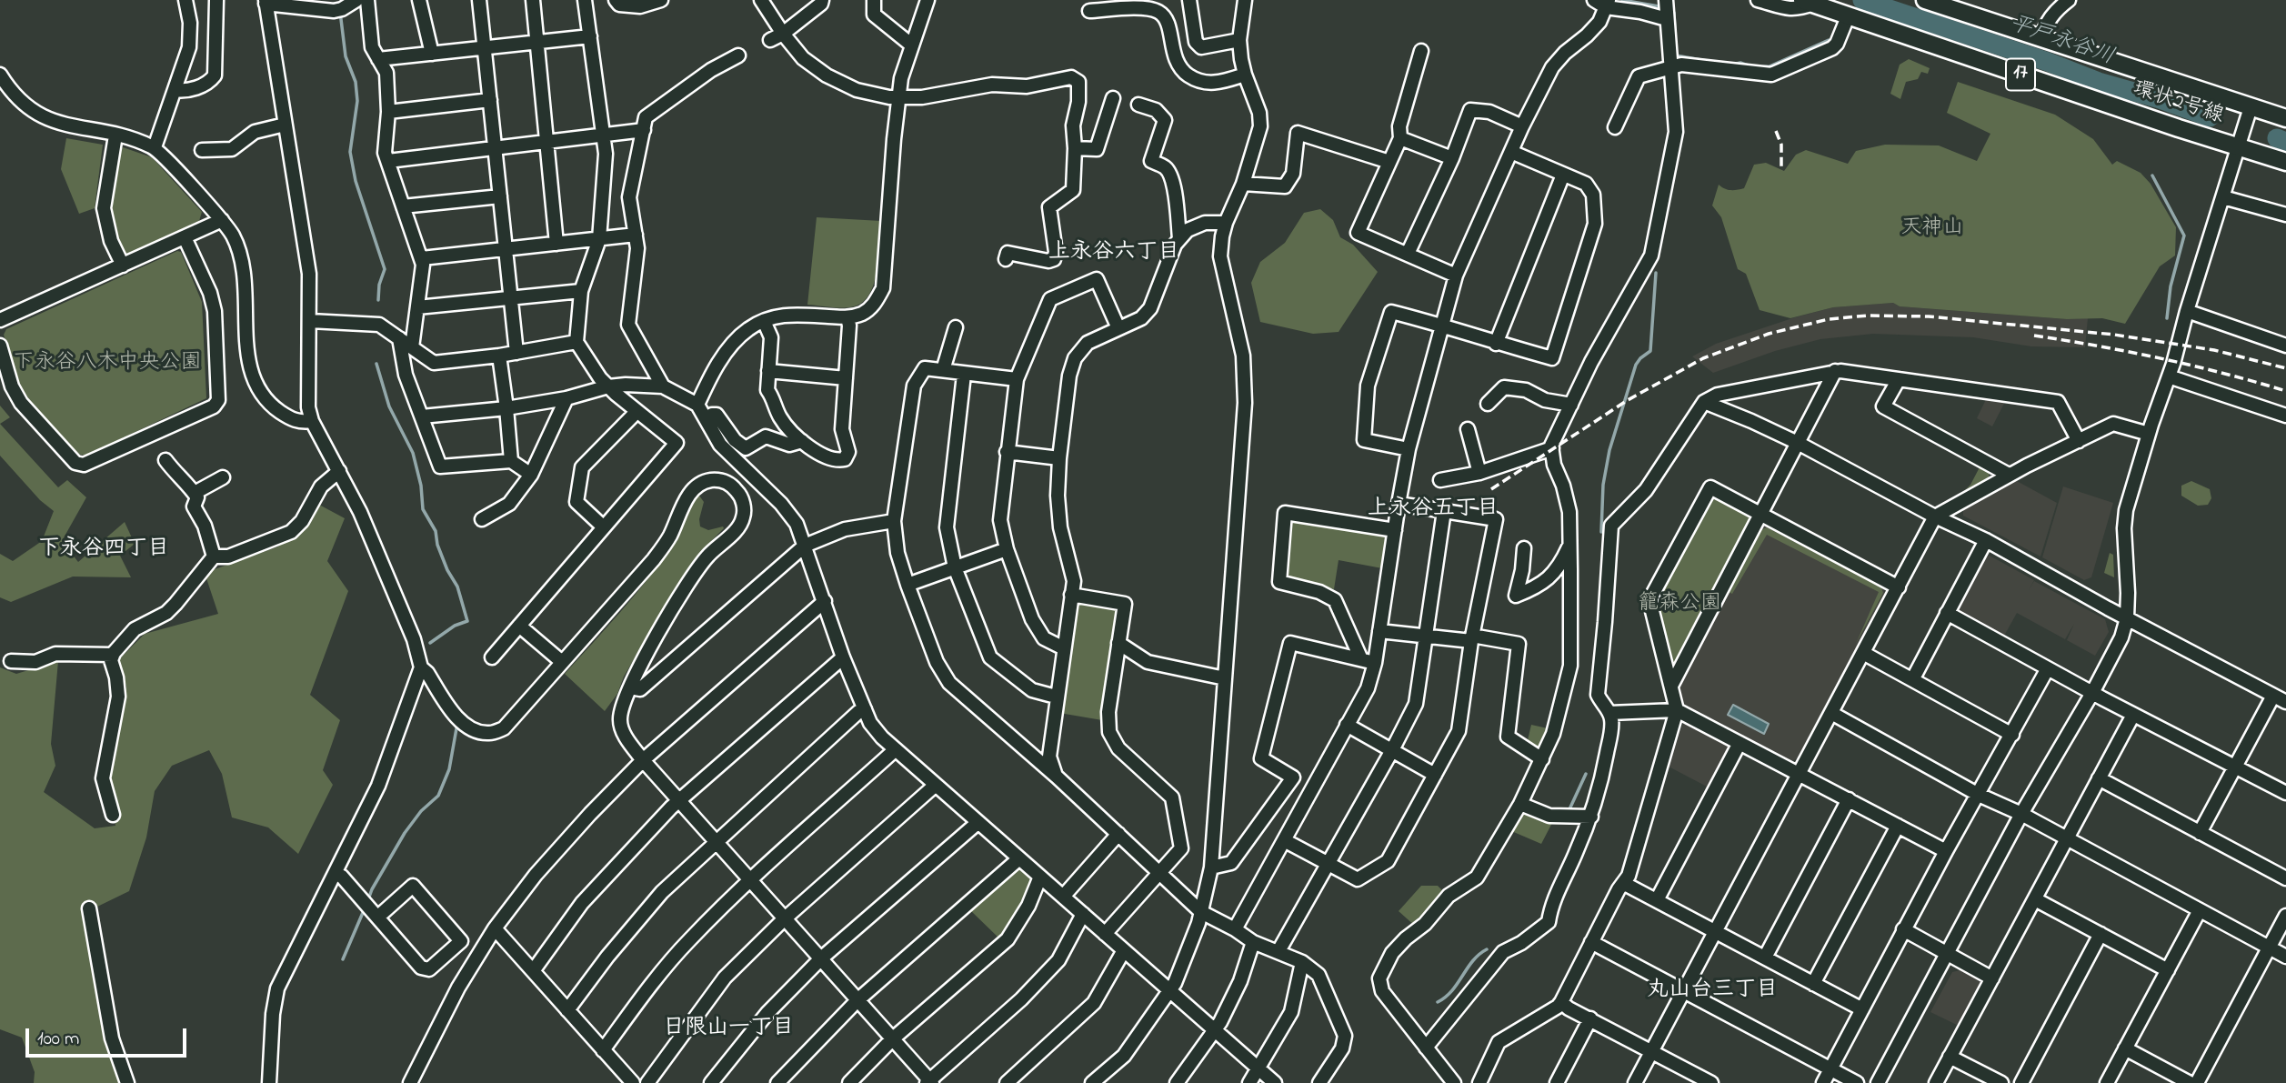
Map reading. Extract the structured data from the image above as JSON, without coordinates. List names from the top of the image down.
{
  "streets": {
    "main road": ["17", "環状2号線"]
  },
  "districts": [
    "上永谷六丁目",
    "上永谷五丁目",
    "下永谷四丁目",
    "丸山台三丁目",
    "日限山一丁目"
  ],
  "water": ["平戸永谷川"],
  "parks": ["天神山", "下永谷八木中央公園", "籠森公園"],
  "scale_bar": "100 m"
}
